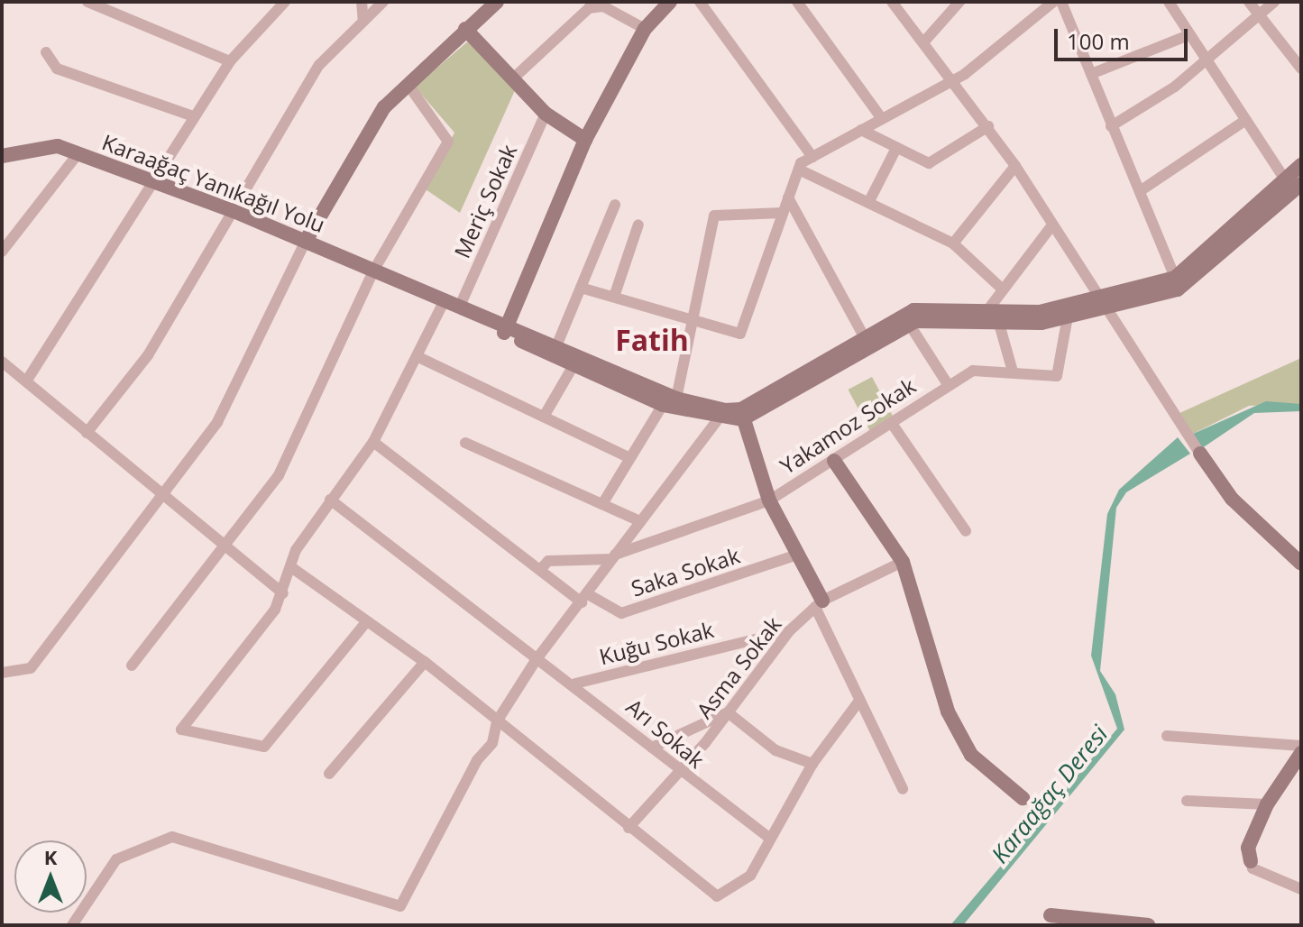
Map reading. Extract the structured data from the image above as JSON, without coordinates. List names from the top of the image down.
{
  "streets": {
    "main road": ["Karaağaç Yanıkağıl Yolu"],
    "street": [
      "Meriç Sokak",
      "Yakamoz Sokak",
      "Saka Sokak",
      "Kuğu Sokak",
      "Asma Sokak",
      "Arı Sokak"
    ]
  },
  "crossings": [
    ["Yakamoz Sokak", "Saka Sokak"],
    ["Kuğu Sokak", "Asma Sokak"],
    ["Kuğu Sokak", "Arı Sokak"],
    ["Asma Sokak", "Arı Sokak"]
  ],
  "districts": ["Fatih"],
  "water": ["Karaağaç Deresi"],
  "scale_bar": "100 m",
  "north": "top"
}
